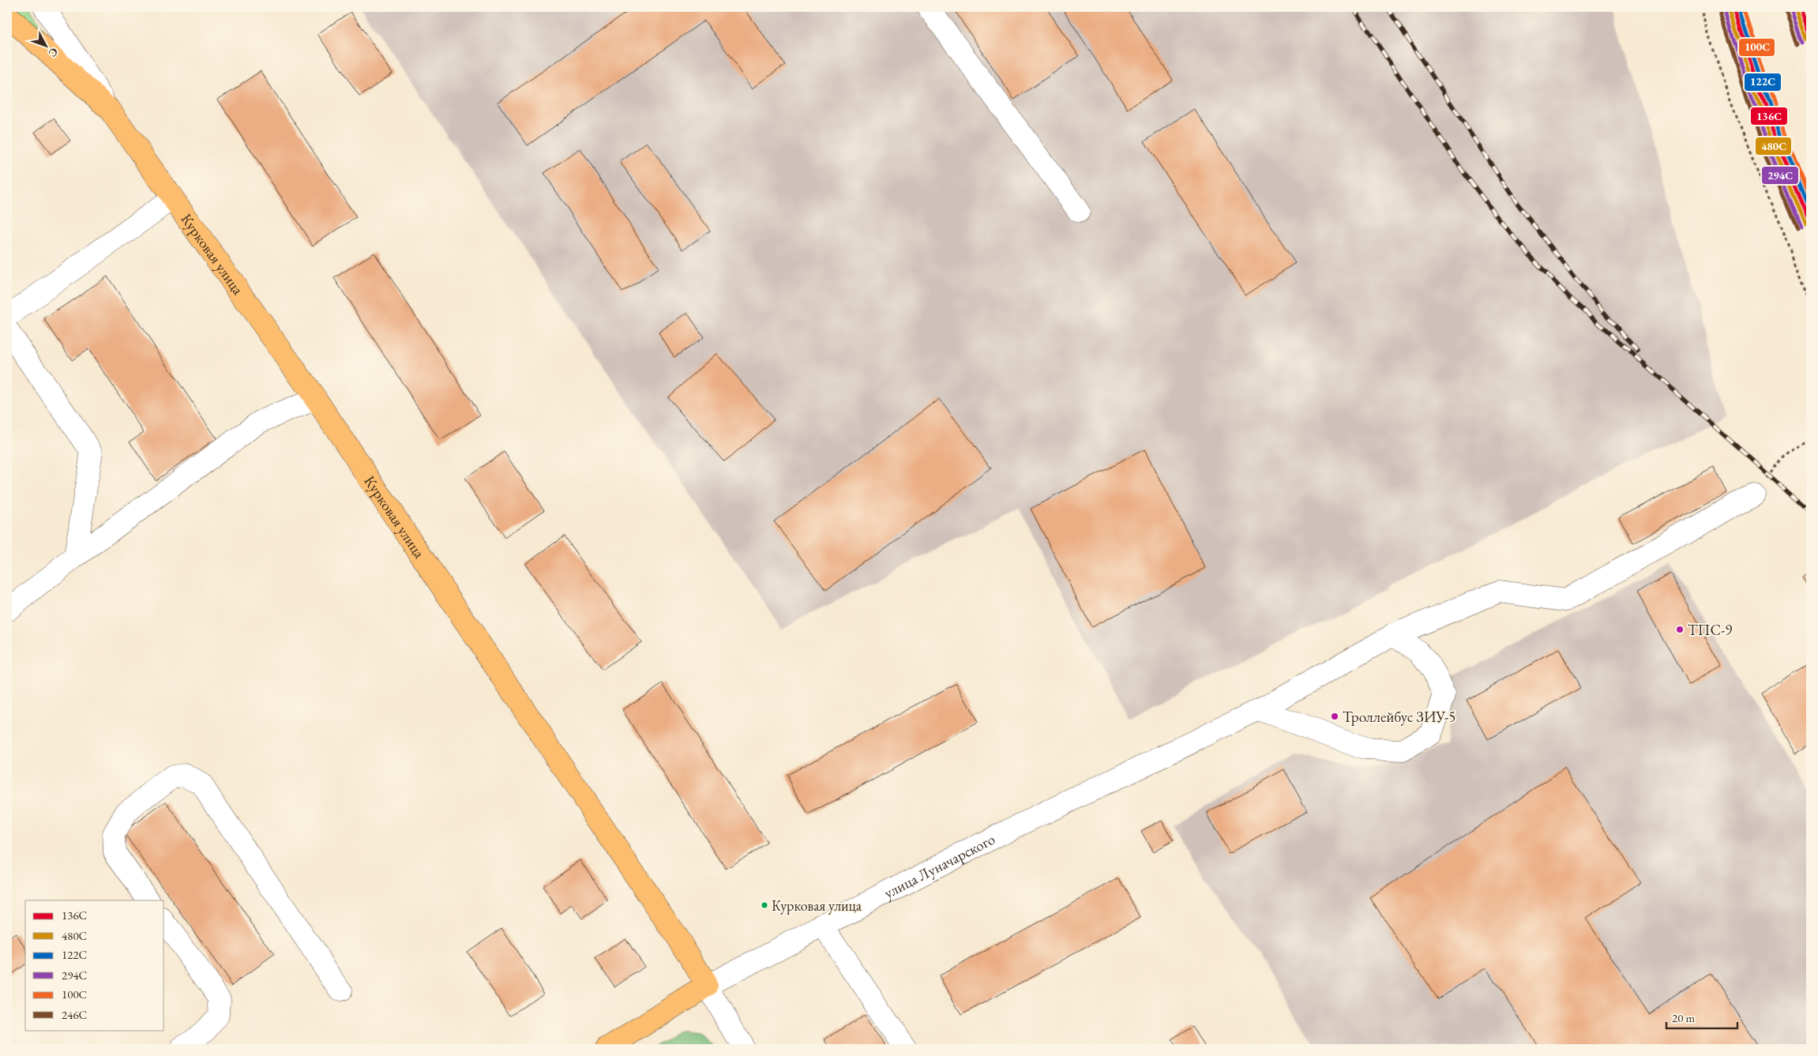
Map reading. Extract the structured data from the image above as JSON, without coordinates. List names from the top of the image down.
{
  "streets": {
    "main road": ["Курковая улица", "улица Луначарского"]
  },
  "crossings": [
    ["Курковая улица", "улица Луначарского"]
  ],
  "places": ["ТПС-9", "Троллейбус ЗИУ-5", "Курковая улица"],
  "lines": [
    "transit line 136С",
    "transit line 122С",
    "transit line 100C",
    "transit line 480С",
    "transit line 294С",
    "transit line 246С"
  ],
  "legend": [
    "136С",
    "480С",
    "122С",
    "294С",
    "100C",
    "246С"
  ],
  "scale_bar": "20 m",
  "north": "bottom right"
}
